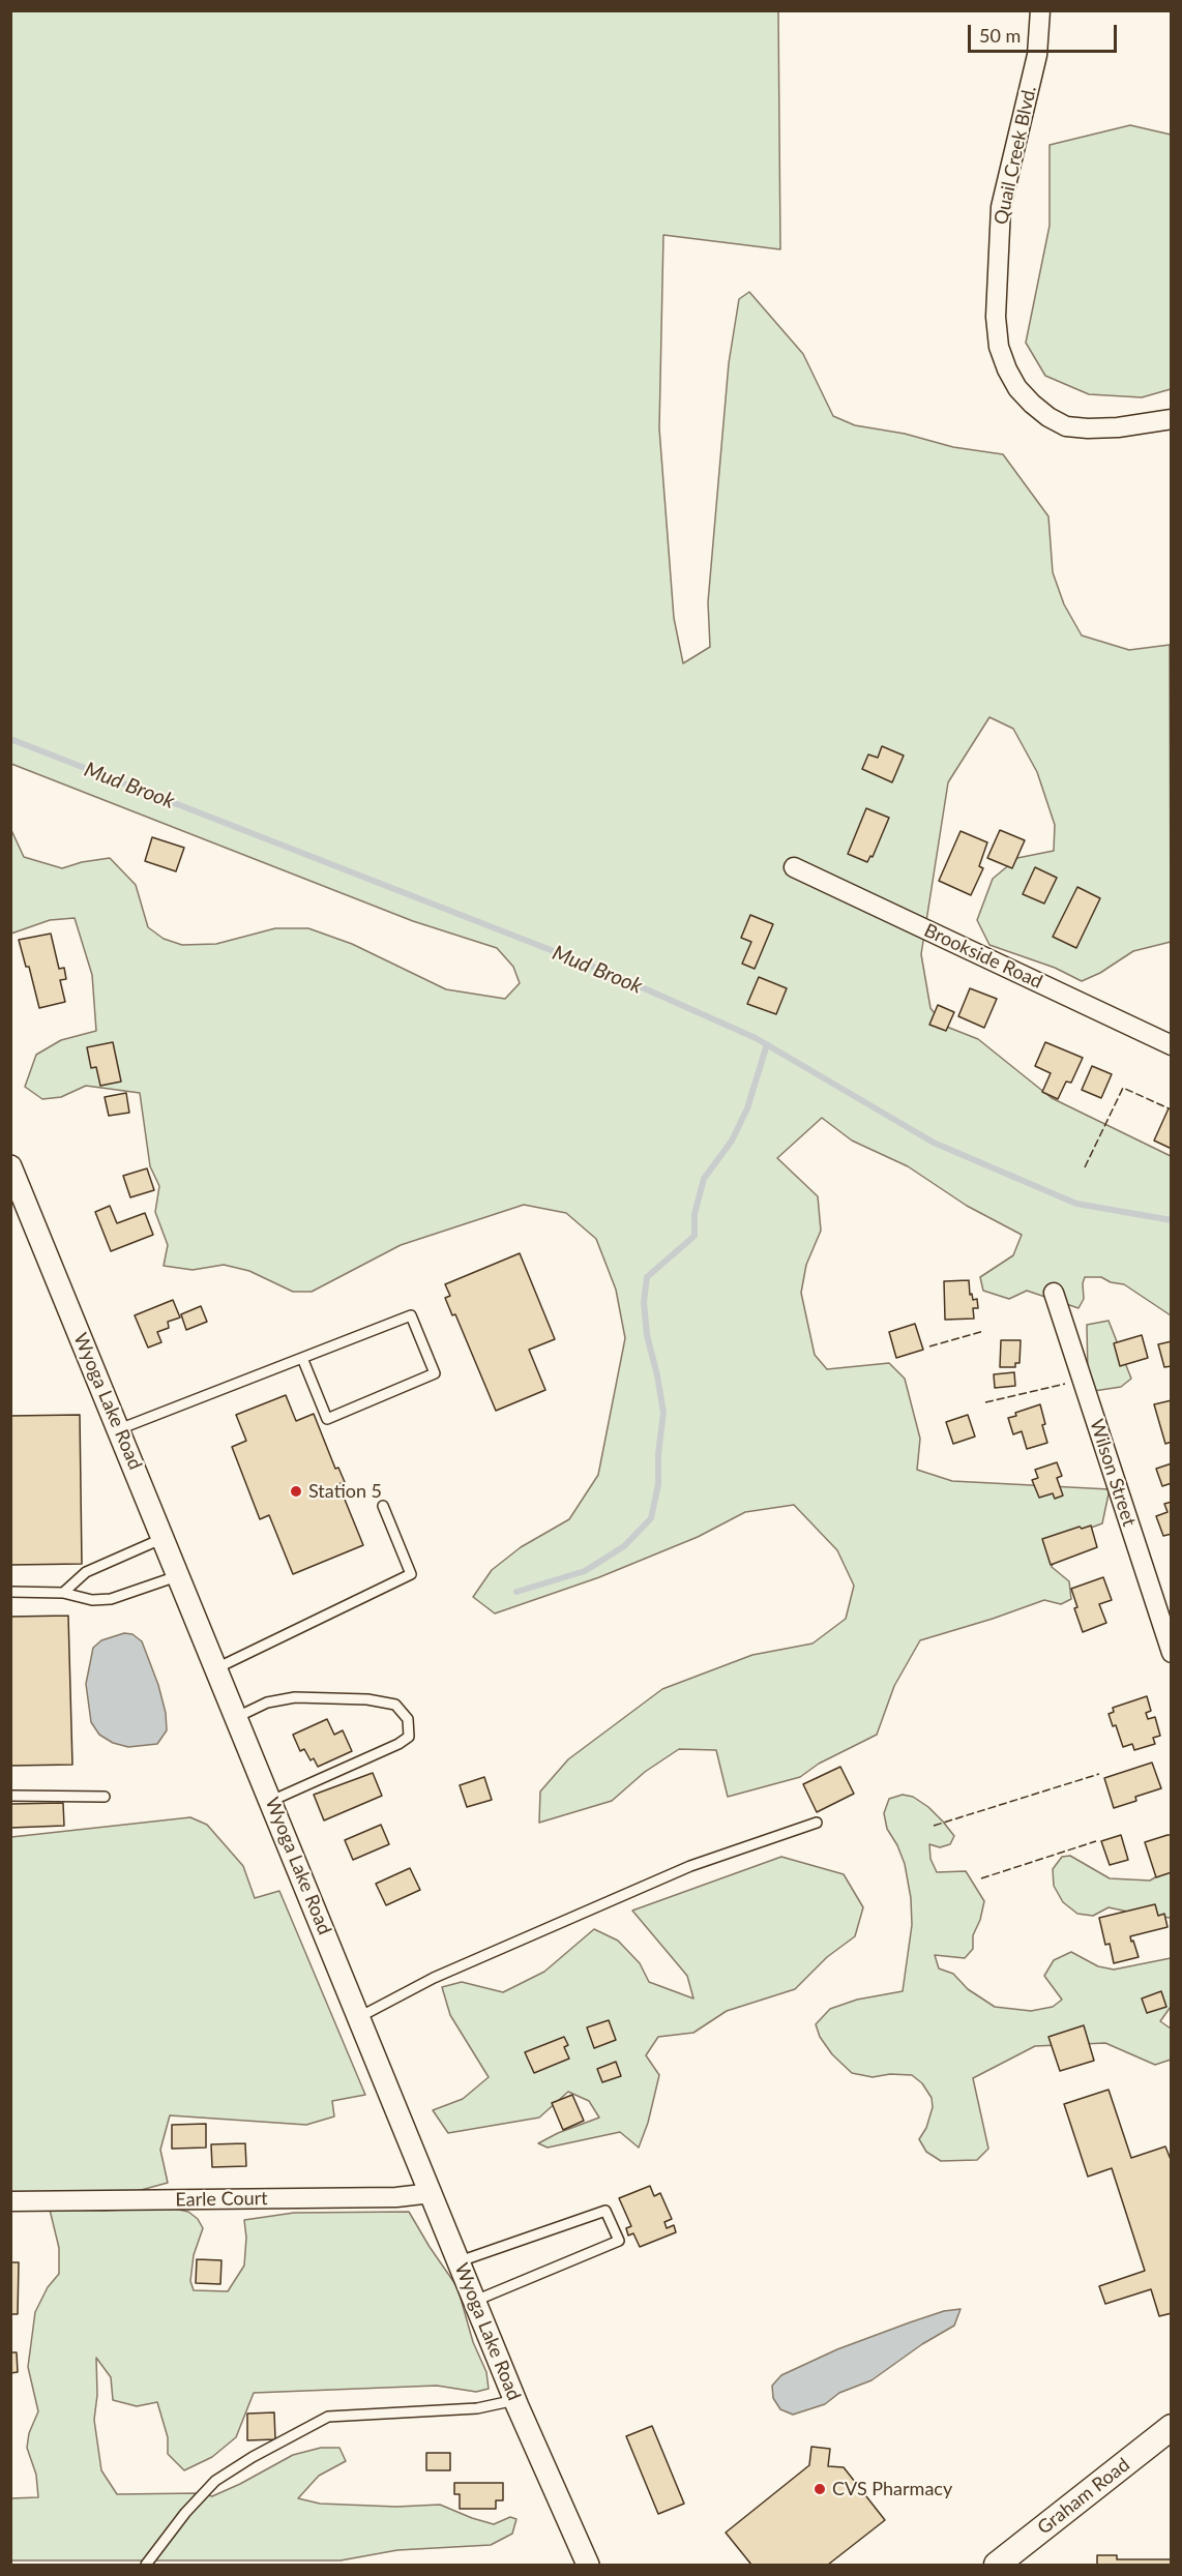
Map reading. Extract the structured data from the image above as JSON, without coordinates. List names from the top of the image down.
{
  "streets": {
    "main road": ["Graham Road"],
    "street": [
      "Quail Creek Blvd.",
      "Brookside Road",
      "Wyoga Lake Road",
      "Wilson Street",
      "Earle Court"
    ]
  },
  "crossings": [
    ["Wyoga Lake Road", "Earle Court"]
  ],
  "water": ["Mud Brook"],
  "places": ["Station 5", "CVS Pharmacy"],
  "scale_bar": "50 m"
}
